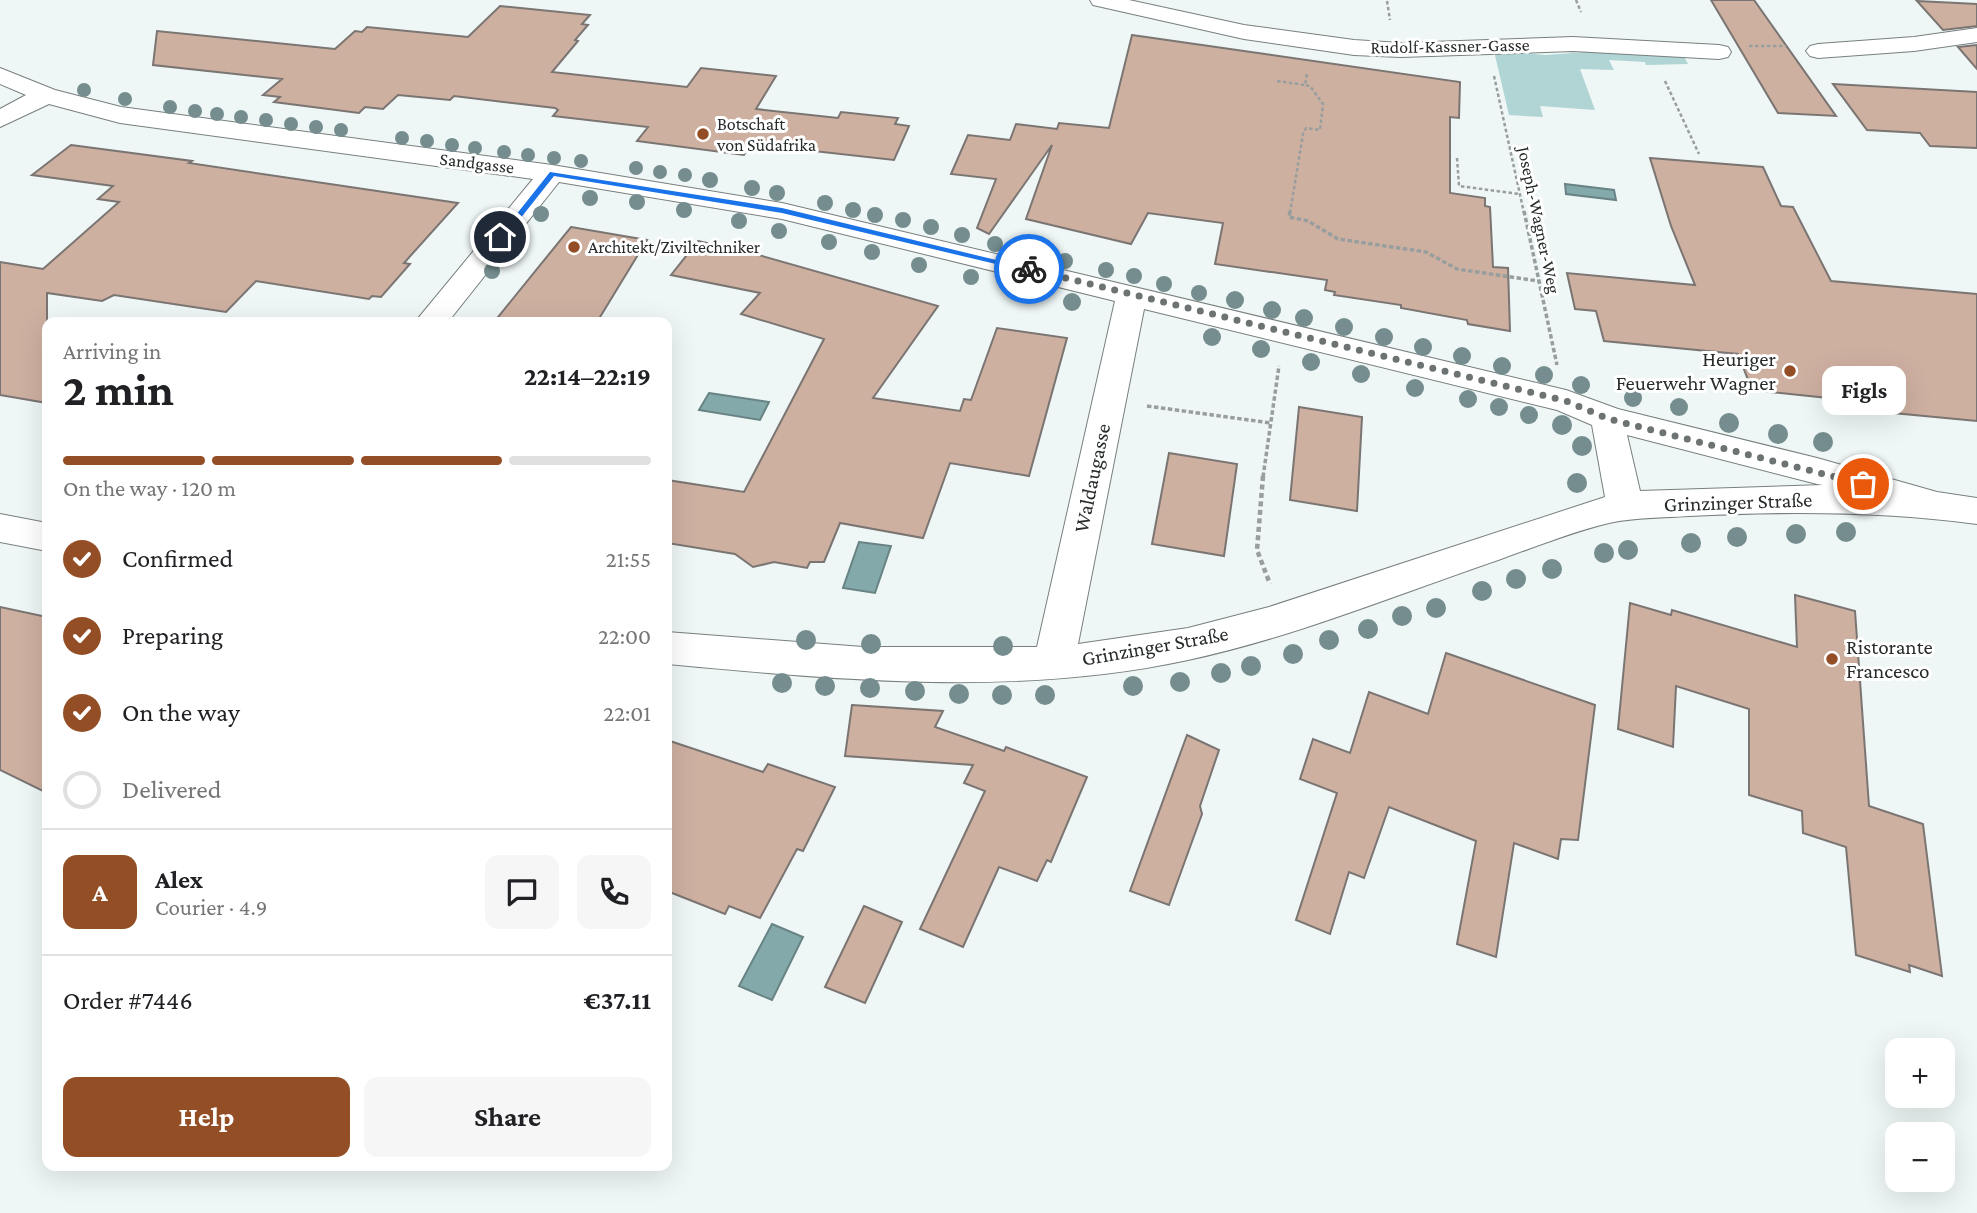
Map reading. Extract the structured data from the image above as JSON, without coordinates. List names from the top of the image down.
{
  "streets": {
    "street": [
      "Rudolf-Kassner-Gasse",
      "Sandgasse",
      "Waldaugasse",
      "Grinzinger Straße"
    ],
    "path": ["Joseph-Wagner-Weg"]
  },
  "crossings": [
    ["Rudolf-Kassner-Gasse", "Joseph-Wagner-Weg"],
    ["Sandgasse", "Joseph-Wagner-Weg"],
    ["Sandgasse", "Waldaugasse"],
    ["Sandgasse", "Grinzinger Straße"],
    ["Waldaugasse", "Grinzinger Straße"]
  ],
  "places": [
    "Botschaft von Südafrika",
    "Architekt/Ziviltechniker",
    "Heuriger Feuerwehr Wagner",
    "Figls",
    "Ristorante Francesco"
  ],
  "page": {
    "heading": ["2 min", "Arriving in", "22:14–22:19"],
    "panel": [
      "Alex",
      "Courier · 4.9",
      "Order #7446",
      "€37.11"
    ],
    "bubble": "Figls",
    "bar": "On the way · 120 m",
    "list": [
      ["Confirmed", "21:55"],
      ["Preparing", "22:00"],
      ["On the way", "22:01"],
      "Delivered"
    ],
    "round": "A",
    "map_buttons": ["+", "−"],
    "buttons": ["Help", "Share"]
  }
}
